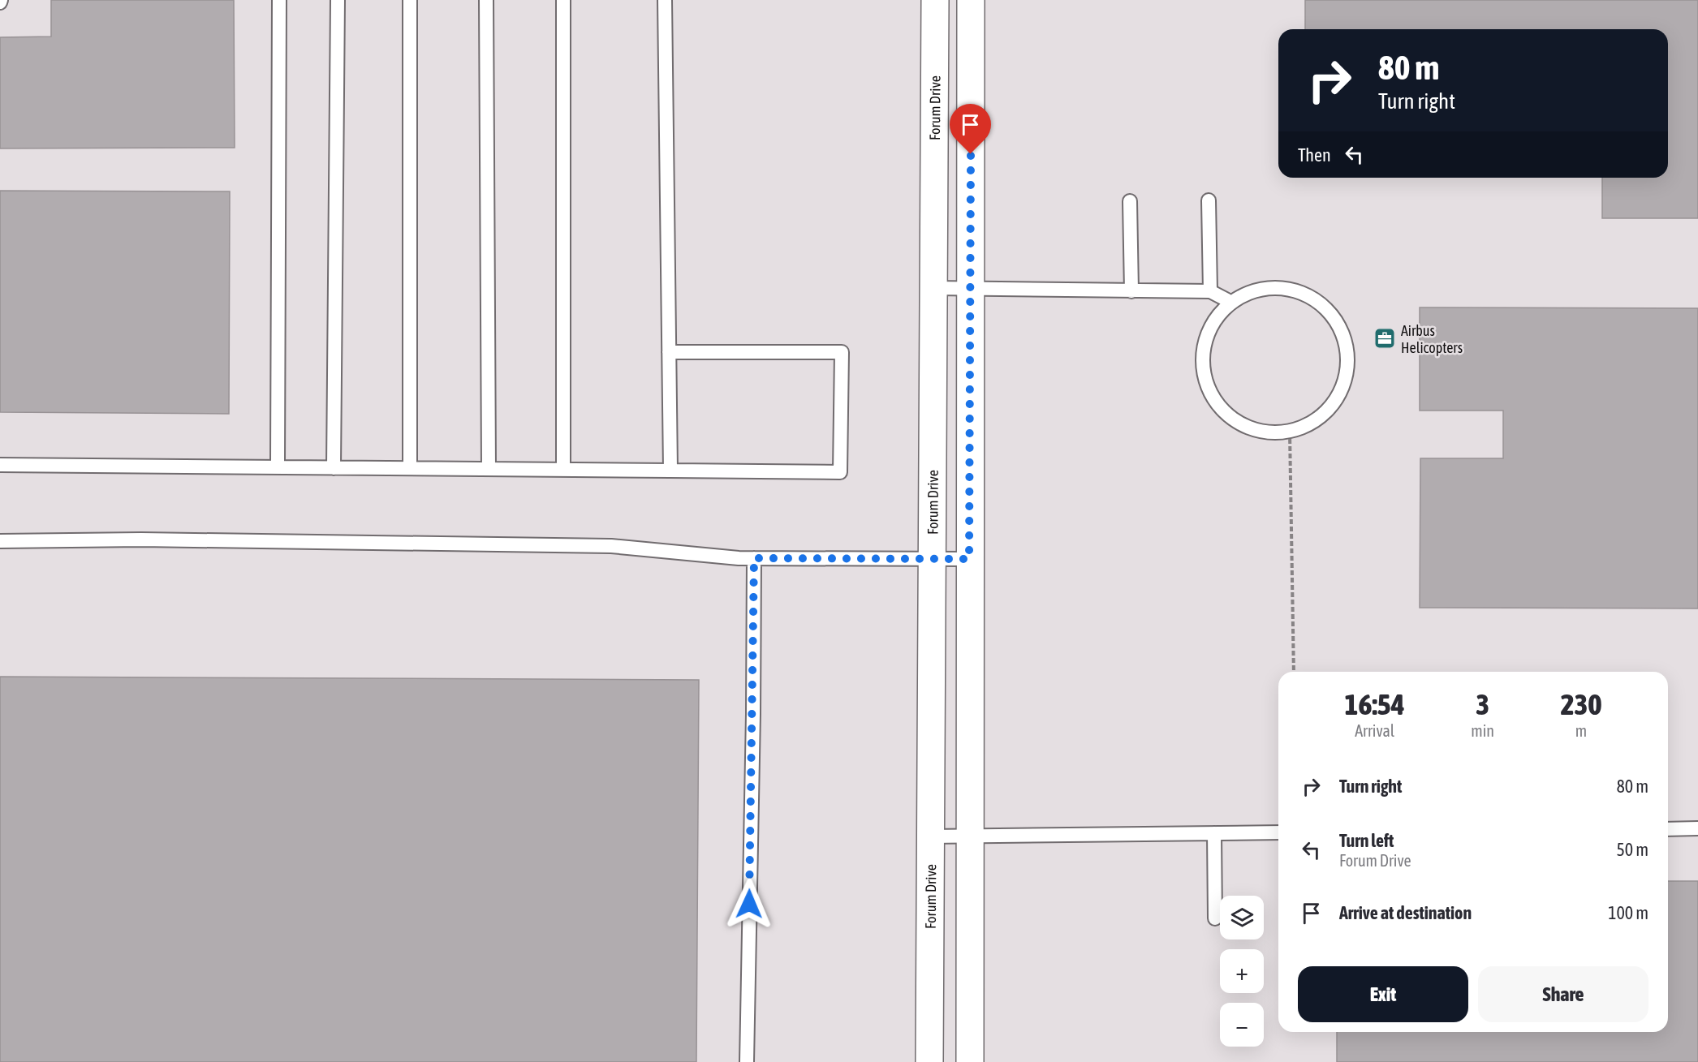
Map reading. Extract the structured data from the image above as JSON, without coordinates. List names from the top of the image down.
{
  "streets": {
    "street": ["Forum Drive"]
  },
  "places": {
    "office": ["Airbus Helicopters"]
  },
  "page": {
    "turn": ["80 m", "Turn right"],
    "then": "Then",
    "eta": [
      "16:54",
      "Arrival",
      "3",
      "min",
      "230",
      "m"
    ],
    "list": [
      {
        "name": "Turn right",
        "value": "80 m"
      },
      {
        "name": "Turn left",
        "note": "Forum Drive",
        "value": "50 m"
      },
      {
        "name": "Arrive at destination",
        "value": "100 m"
      }
    ],
    "map_buttons": ["+", "−"],
    "buttons": ["Exit", "Share"]
  }
}
